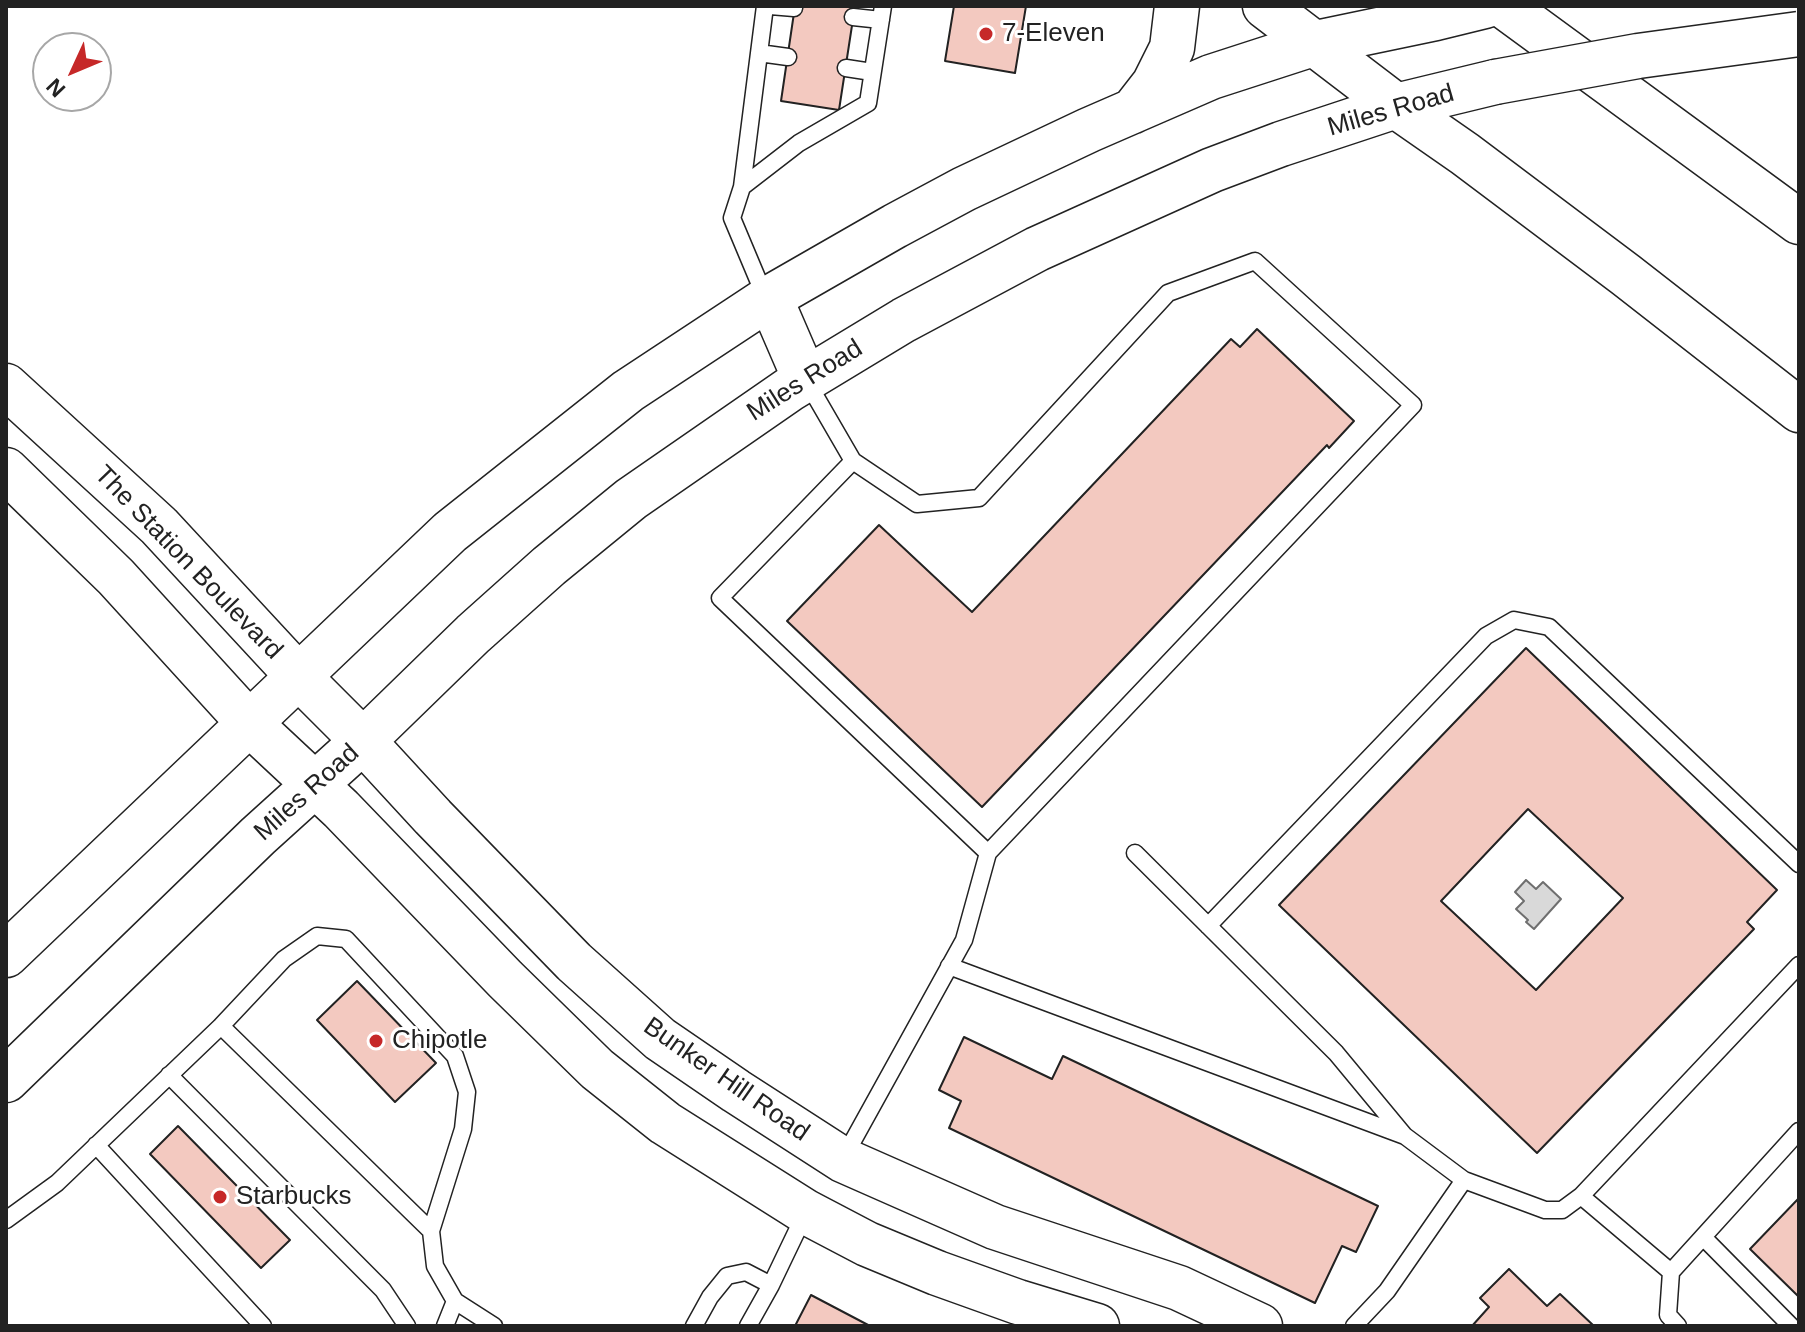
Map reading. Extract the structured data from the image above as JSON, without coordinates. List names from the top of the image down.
{
  "streets": {
    "main road": ["Miles Road", "The Station Boulevard", "Bunker Hill Road"]
  },
  "crossings": [
    ["Miles Road", "Bunker Hill Road"],
    ["The Station Boulevard", "Bunker Hill Road"]
  ],
  "places": ["7-Eleven", "Chipotle", "Starbucks"],
  "north": "bottom left"
}
